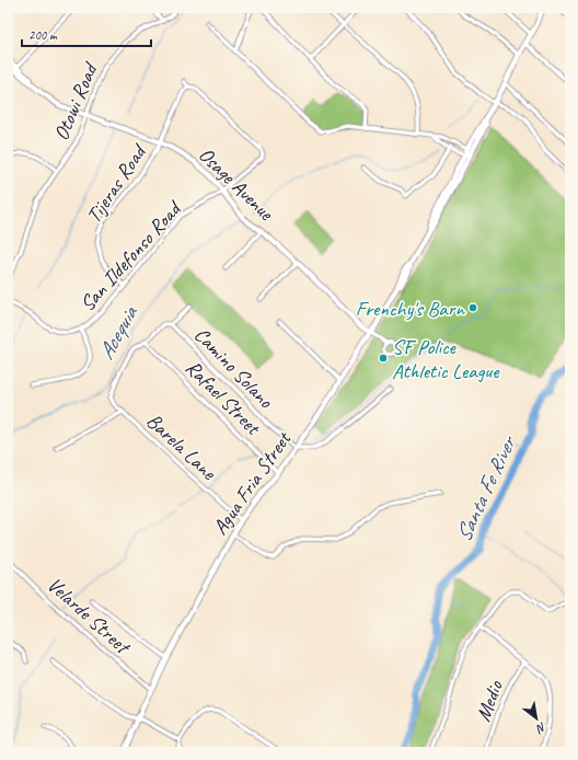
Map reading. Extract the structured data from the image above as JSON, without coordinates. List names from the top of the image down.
{
  "streets": {
    "street": [
      "Otowi Road",
      "Osage Avenue",
      "Tijeras Road",
      "San Ildefonso Road",
      "Camino Solano",
      "Rafael Street",
      "Barela Lane",
      "Agua Fria Street",
      "Velarde Street",
      "Medio"
    ]
  },
  "crossings": [
    ["Otowi Road", "Osage Avenue"],
    ["Osage Avenue", "Tijeras Road"],
    ["Osage Avenue", "San Ildefonso Road"],
    ["Osage Avenue", "Agua Fria Street"],
    ["Tijeras Road", "San Ildefonso Road"],
    ["Camino Solano", "Agua Fria Street"],
    ["Rafael Street", "Barela Lane"],
    ["Rafael Street", "Agua Fria Street"],
    ["Barela Lane", "Agua Fria Street"],
    ["Agua Fria Street", "Velarde Street"]
  ],
  "water": ["Acequia", "Santa Fe River"],
  "places": ["Frenchy's Barn", "SF Police Athletic League"],
  "scale_bar": "200 m",
  "north": "bottom right"
}
